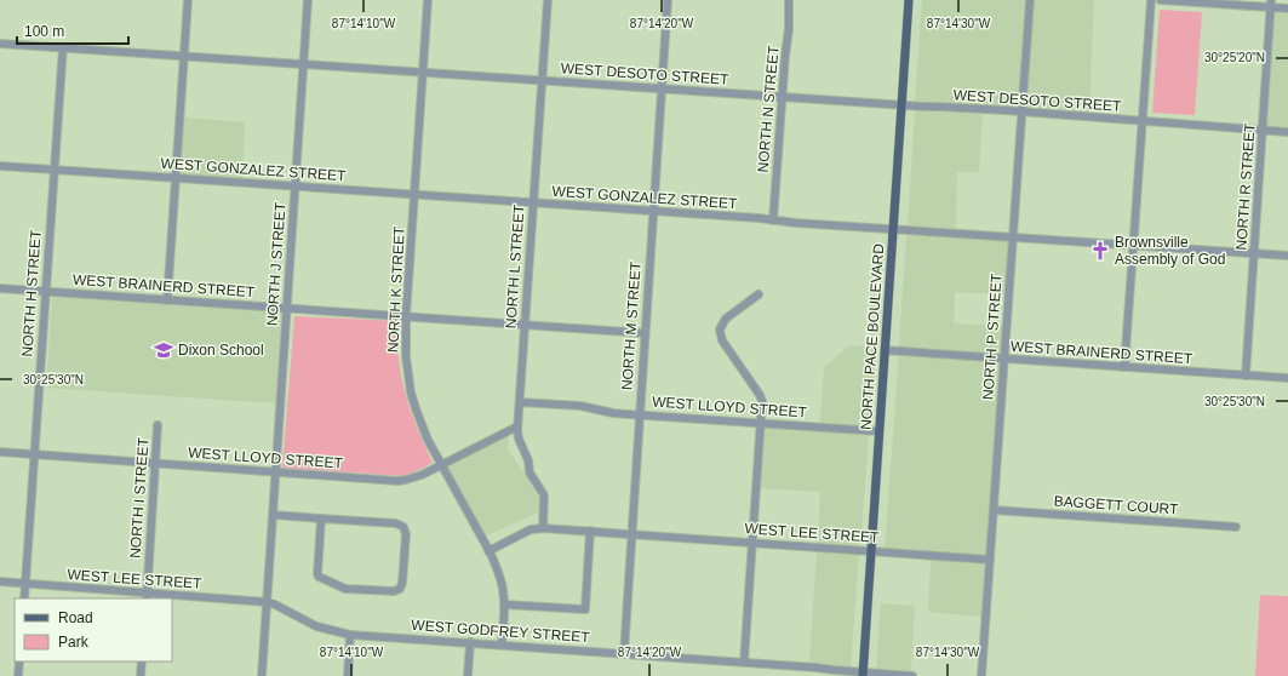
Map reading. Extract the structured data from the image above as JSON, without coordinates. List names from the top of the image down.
{
  "streets": {
    "main road": ["NORTH PACE BOULEVARD"],
    "street": [
      "WEST DESOTO STREET",
      "NORTH N STREET",
      "WEST GONZALEZ STREET",
      "NORTH R STREET",
      "NORTH J STREET",
      "NORTH L STREET",
      "WEST BRAINERD STREET",
      "NORTH K STREET",
      "NORTH H STREET",
      "NORTH M STREET",
      "NORTH P STREET",
      "WEST LLOYD STREET",
      "NORTH I STREET",
      "BAGGETT COURT",
      "WEST LEE STREET",
      "WEST GODFREY STREET"
    ]
  },
  "crossings": [
    ["WEST DESOTO STREET", "NORTH N STREET"],
    ["WEST DESOTO STREET", "NORTH R STREET"],
    ["WEST DESOTO STREET", "NORTH J STREET"],
    ["WEST DESOTO STREET", "NORTH L STREET"],
    ["WEST DESOTO STREET", "NORTH K STREET"],
    ["WEST DESOTO STREET", "NORTH H STREET"],
    ["WEST DESOTO STREET", "NORTH M STREET"],
    ["WEST DESOTO STREET", "NORTH PACE BOULEVARD"],
    ["WEST DESOTO STREET", "NORTH P STREET"],
    ["NORTH N STREET", "WEST GONZALEZ STREET"],
    ["WEST GONZALEZ STREET", "NORTH R STREET"],
    ["WEST GONZALEZ STREET", "NORTH J STREET"],
    ["WEST GONZALEZ STREET", "NORTH L STREET"],
    ["WEST GONZALEZ STREET", "NORTH K STREET"],
    ["WEST GONZALEZ STREET", "NORTH H STREET"],
    ["WEST GONZALEZ STREET", "NORTH M STREET"],
    ["WEST GONZALEZ STREET", "NORTH PACE BOULEVARD"],
    ["WEST GONZALEZ STREET", "NORTH P STREET"],
    ["NORTH R STREET", "WEST BRAINERD STREET"],
    ["NORTH J STREET", "WEST BRAINERD STREET"],
    ["NORTH J STREET", "WEST LLOYD STREET"],
    ["NORTH J STREET", "WEST LEE STREET"],
    ["NORTH J STREET", "WEST GODFREY STREET"],
    ["NORTH L STREET", "WEST BRAINERD STREET"],
    ["NORTH L STREET", "WEST LLOYD STREET"],
    ["NORTH L STREET", "WEST LEE STREET"],
    ["WEST BRAINERD STREET", "NORTH K STREET"],
    ["WEST BRAINERD STREET", "NORTH H STREET"],
    ["WEST BRAINERD STREET", "NORTH M STREET"],
    ["WEST BRAINERD STREET", "NORTH PACE BOULEVARD"],
    ["WEST BRAINERD STREET", "NORTH P STREET"],
    ["NORTH K STREET", "WEST LLOYD STREET"],
    ["NORTH K STREET", "WEST LEE STREET"],
    ["NORTH K STREET", "WEST GODFREY STREET"],
    ["NORTH H STREET", "WEST LLOYD STREET"],
    ["NORTH H STREET", "WEST LEE STREET"],
    ["NORTH M STREET", "WEST LLOYD STREET"],
    ["NORTH M STREET", "WEST LEE STREET"],
    ["NORTH M STREET", "WEST GODFREY STREET"],
    ["NORTH PACE BOULEVARD", "WEST LLOYD STREET"],
    ["NORTH PACE BOULEVARD", "WEST LEE STREET"],
    ["NORTH PACE BOULEVARD", "WEST GODFREY STREET"],
    ["NORTH P STREET", "BAGGETT COURT"],
    ["NORTH P STREET", "WEST LEE STREET"],
    ["WEST LLOYD STREET", "NORTH I STREET"],
    ["NORTH I STREET", "WEST LEE STREET"],
    ["WEST LEE STREET", "WEST GODFREY STREET"]
  ],
  "places": {
    "church": ["Brownsville Assembly of God"],
    "school or university": ["Dixon School"]
  },
  "legend": ["Road", "Park"],
  "scale_bar": "100 m",
  "coordinates": [
    "87°14'10\"W",
    "87°14'20\"W",
    "87°14'30\"W",
    "30°25'20\"N",
    "30°25'30\"N"
  ]
}
